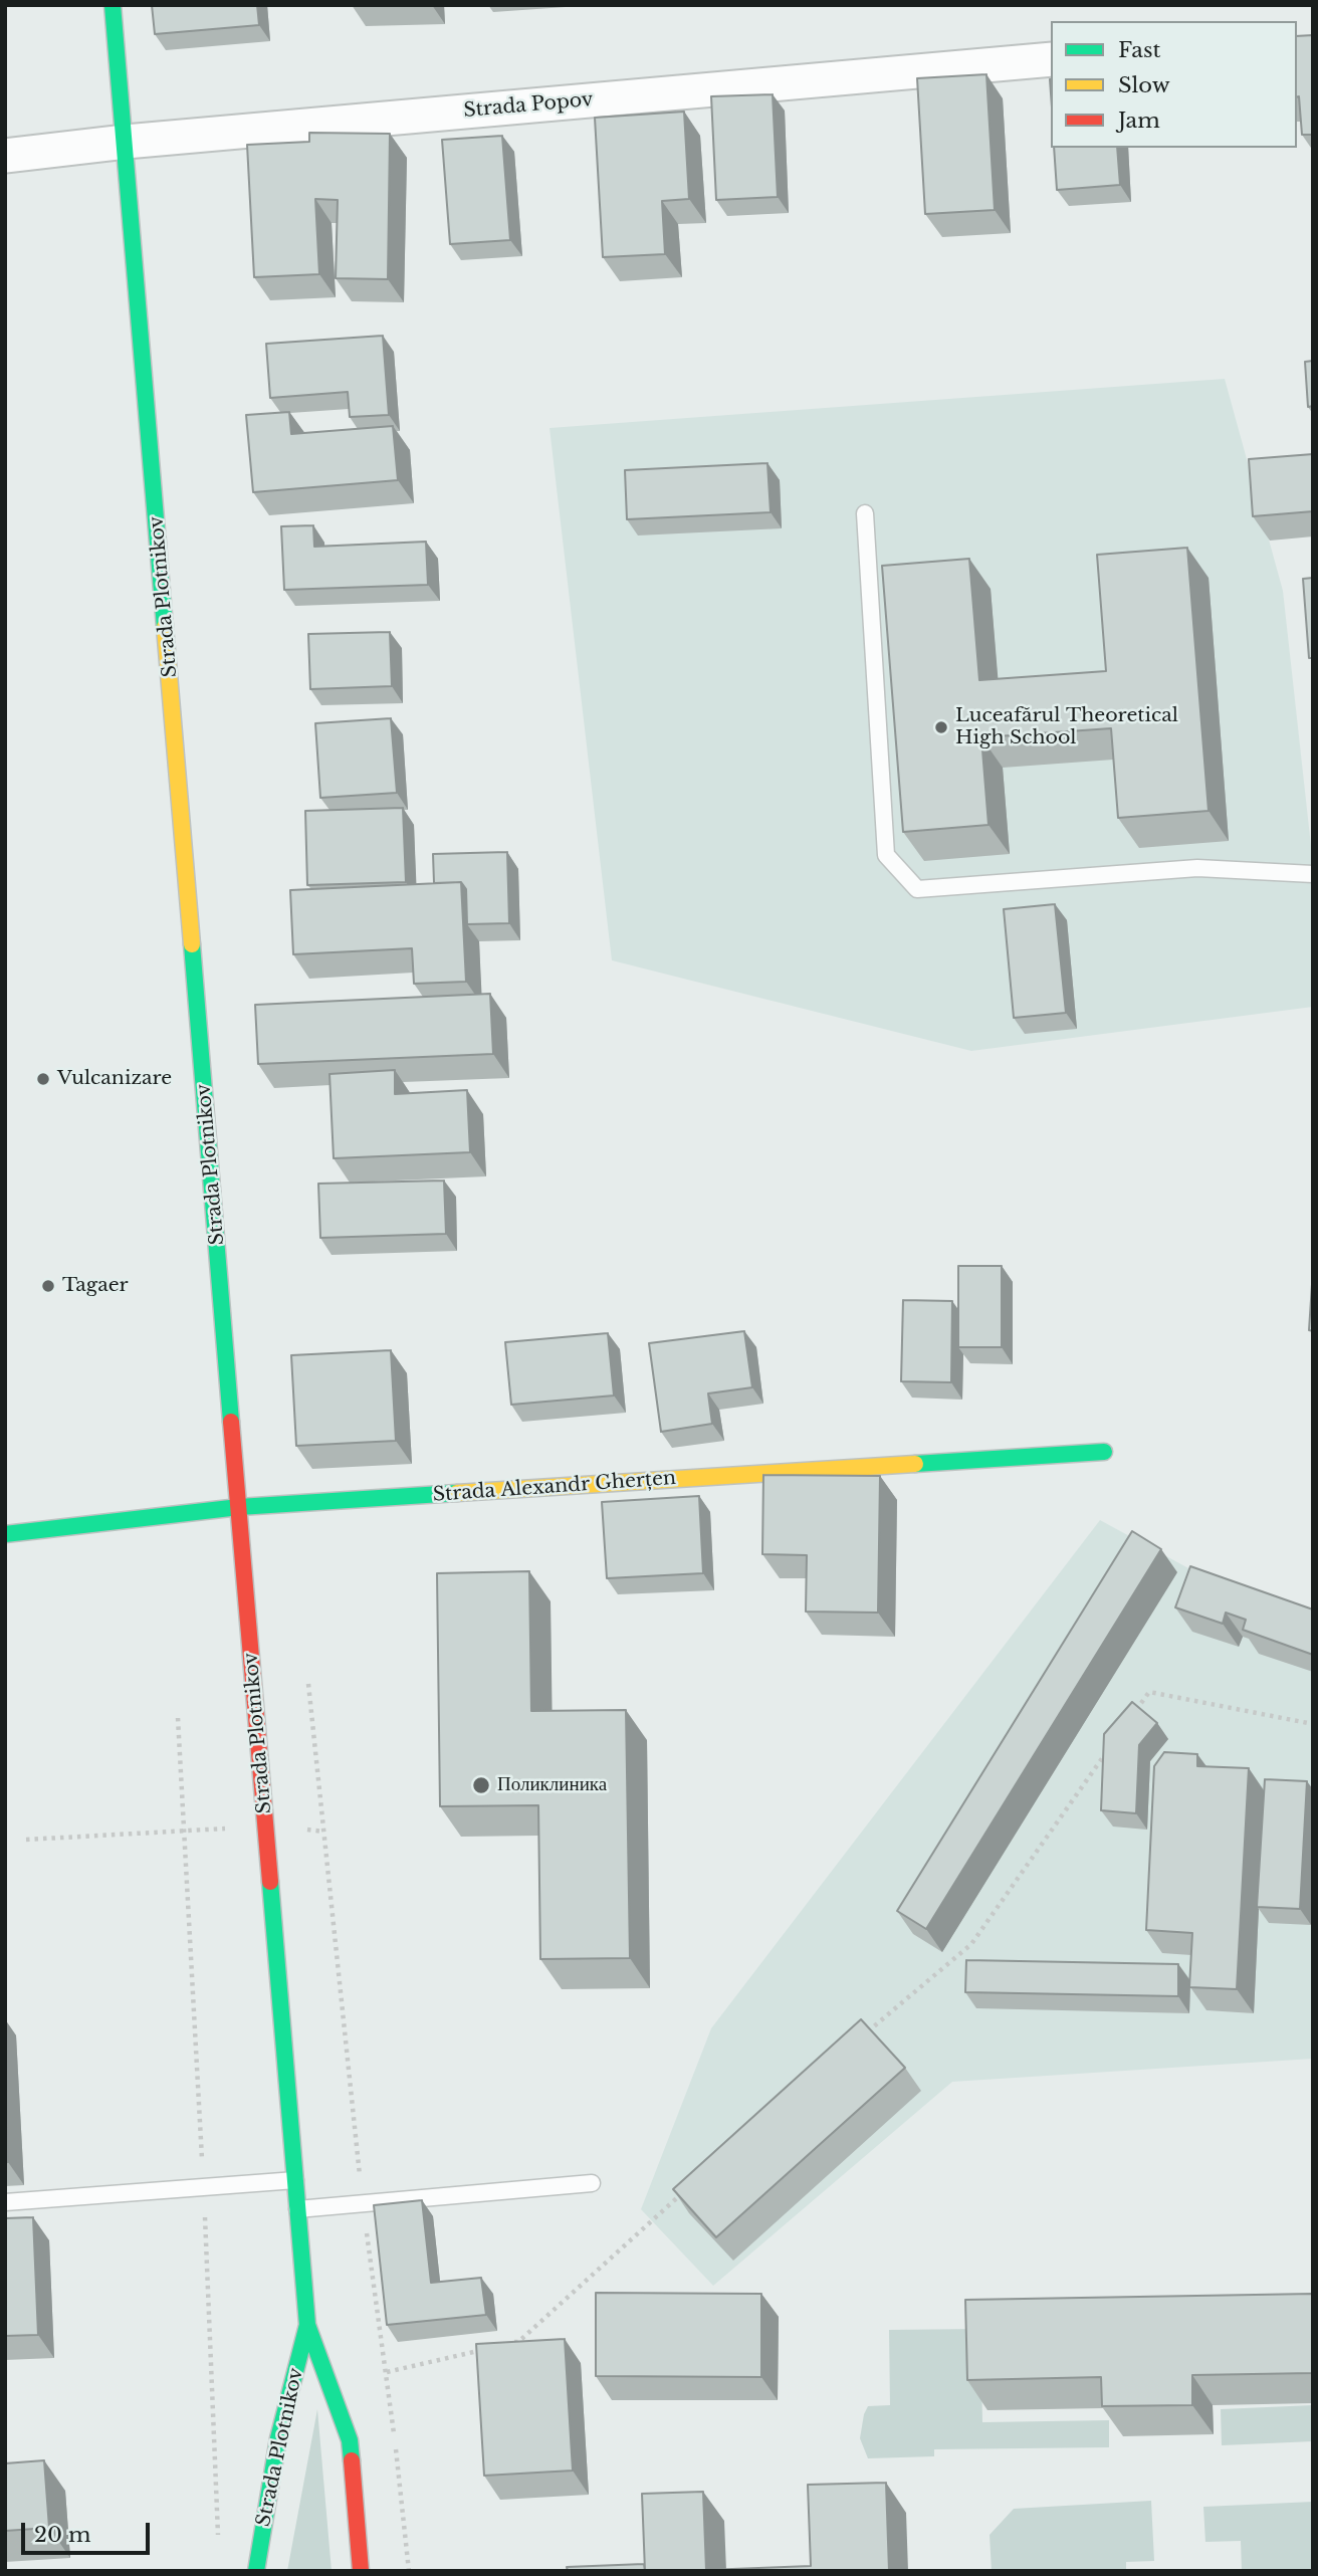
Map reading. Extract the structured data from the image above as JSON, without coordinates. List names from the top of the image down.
{
  "streets": {
    "main road": ["Strada Plotnikov", "Strada Alexandr Gherțen"],
    "street": ["Strada Popov"]
  },
  "crossings": [
    ["Strada Popov", "Strada Plotnikov"],
    ["Strada Plotnikov", "Strada Alexandr Gherțen"]
  ],
  "places": [
    "Luceafărul Theoretical High School",
    "Vulcanizare",
    "Tagaer",
    "Поликлиника"
  ],
  "legend": ["Fast", "Slow", "Jam"],
  "scale_bar": "20 m"
}
